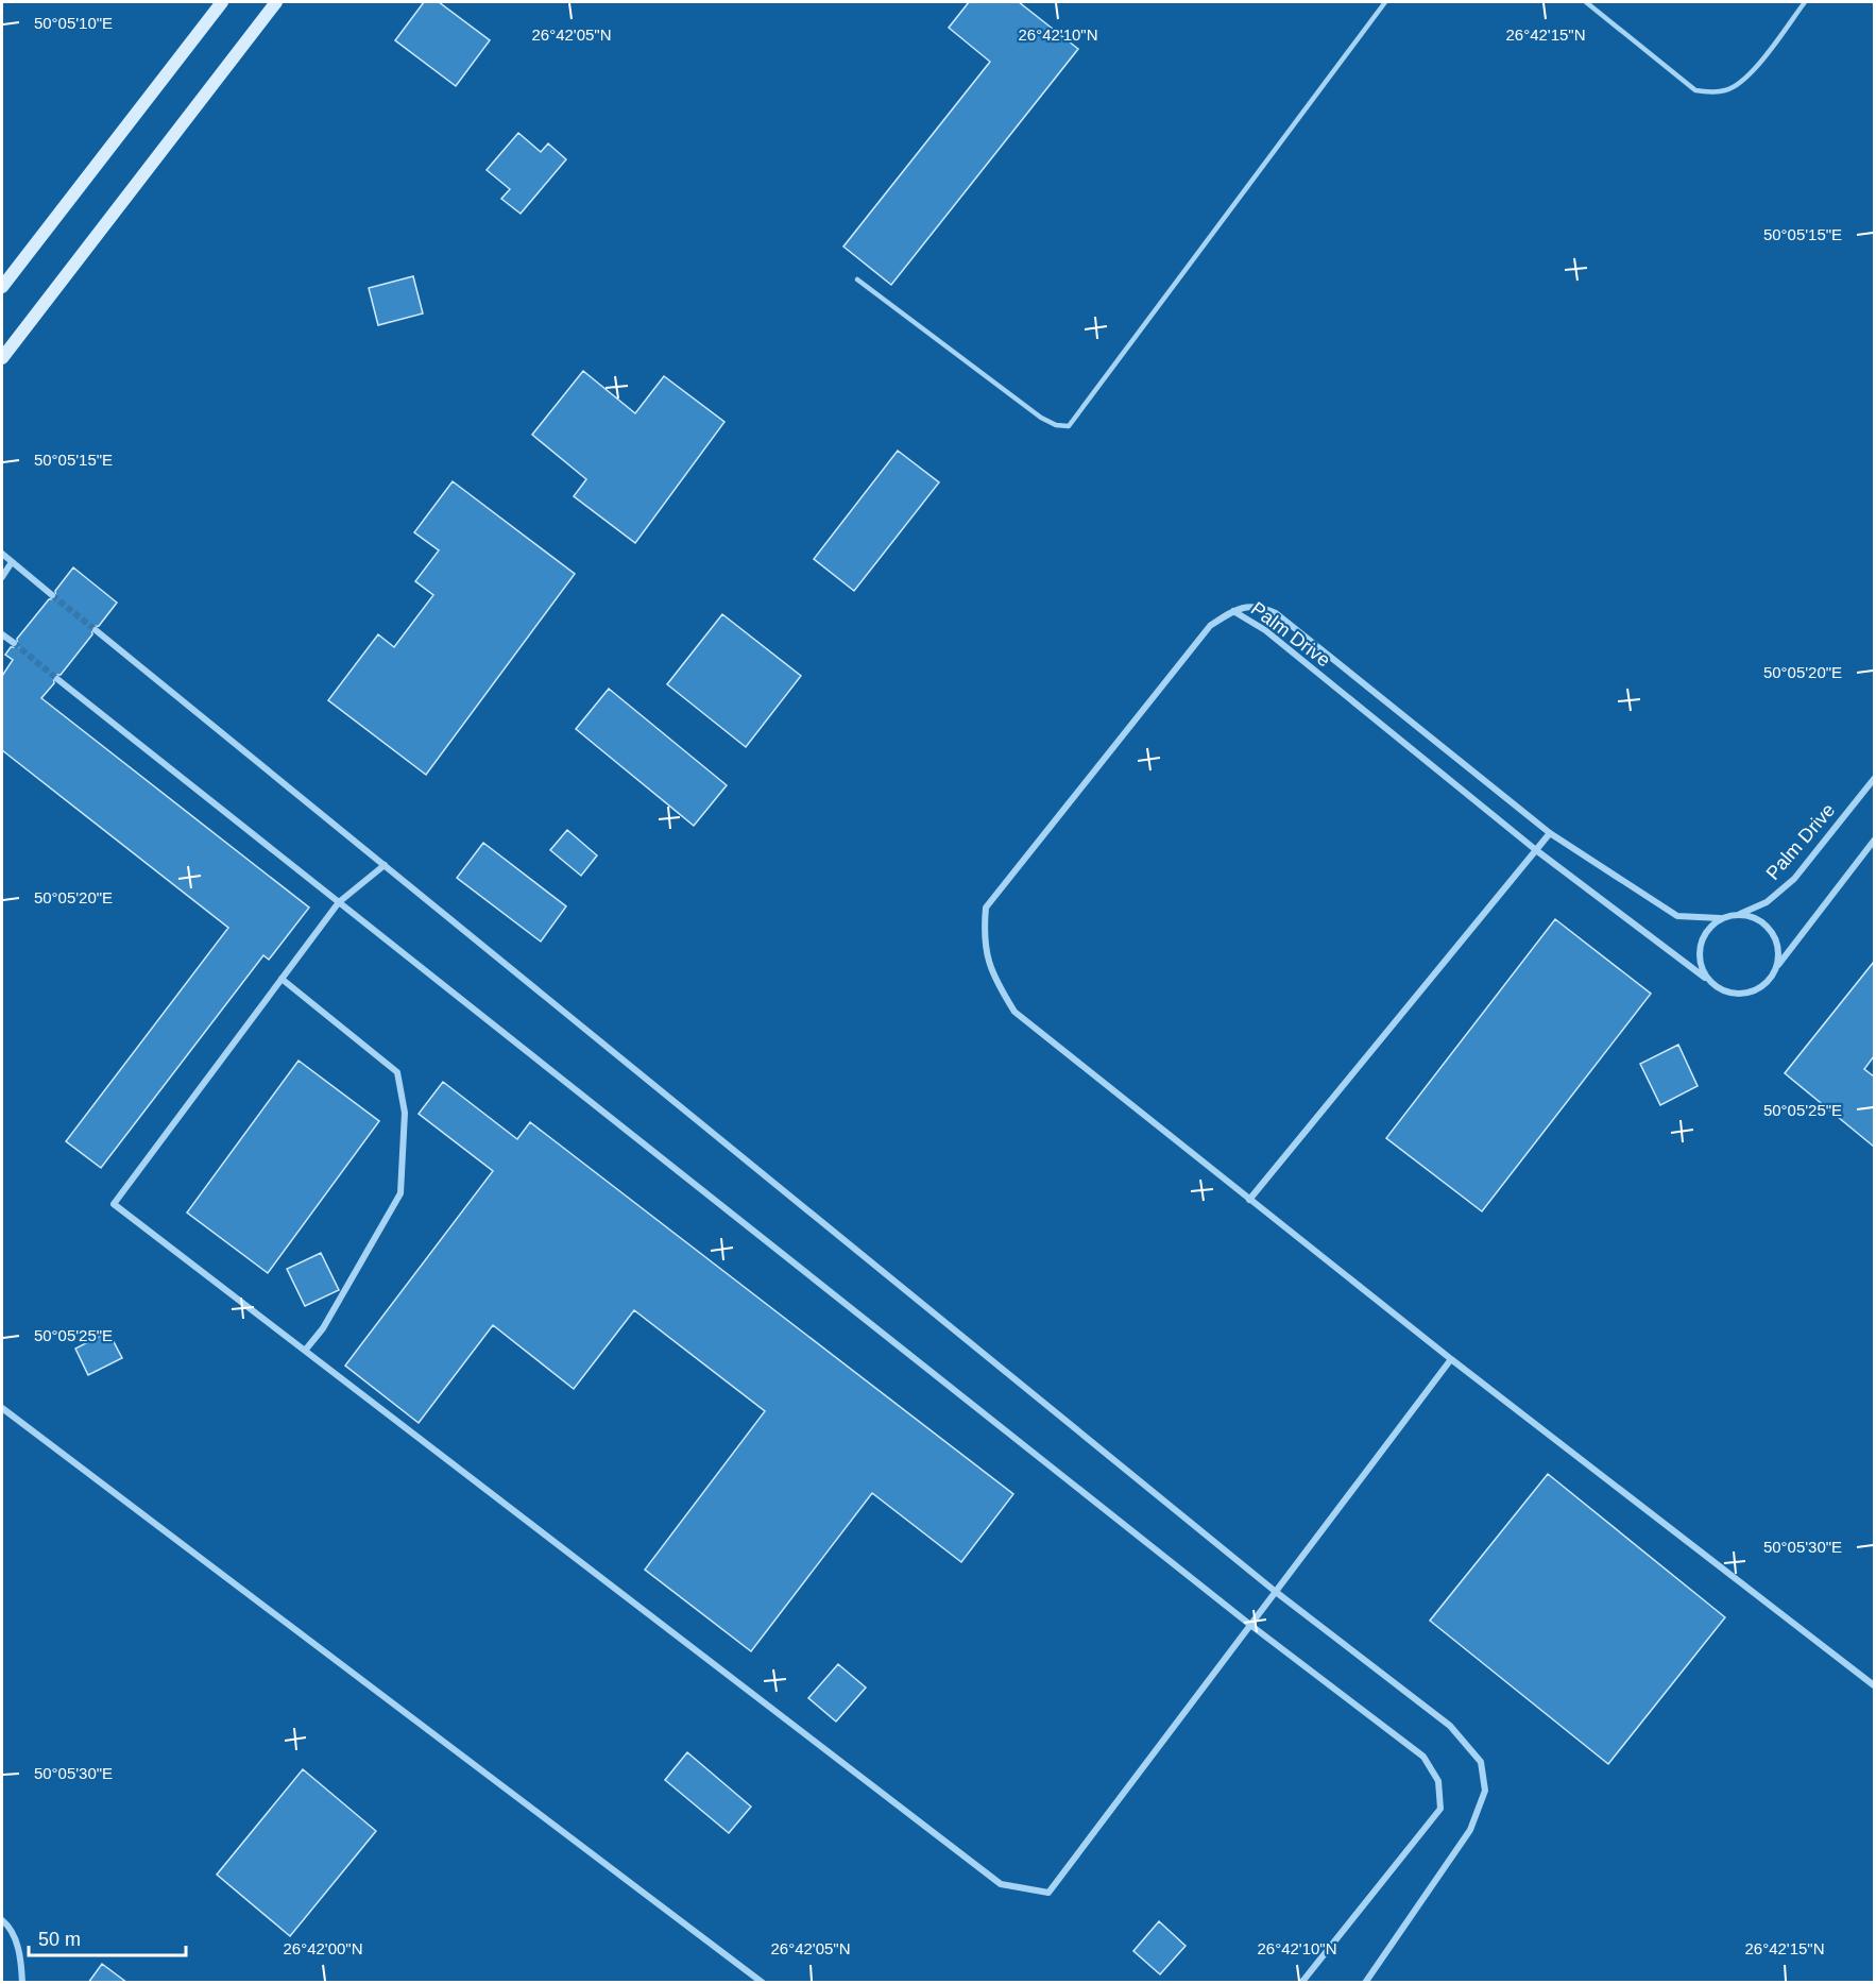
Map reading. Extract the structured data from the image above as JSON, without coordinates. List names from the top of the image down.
{
  "streets": {
    "street": ["Palm Drive"]
  },
  "scale_bar": "50 m",
  "coordinates": [
    "50°05'10\"E",
    "26°42'05\"N",
    "26°42'10\"N",
    "26°42'15\"N",
    "50°05'15\"E",
    "50°05'20\"E",
    "50°05'25\"E",
    "50°05'30\"E",
    "26°42'00\"N"
  ]
}
